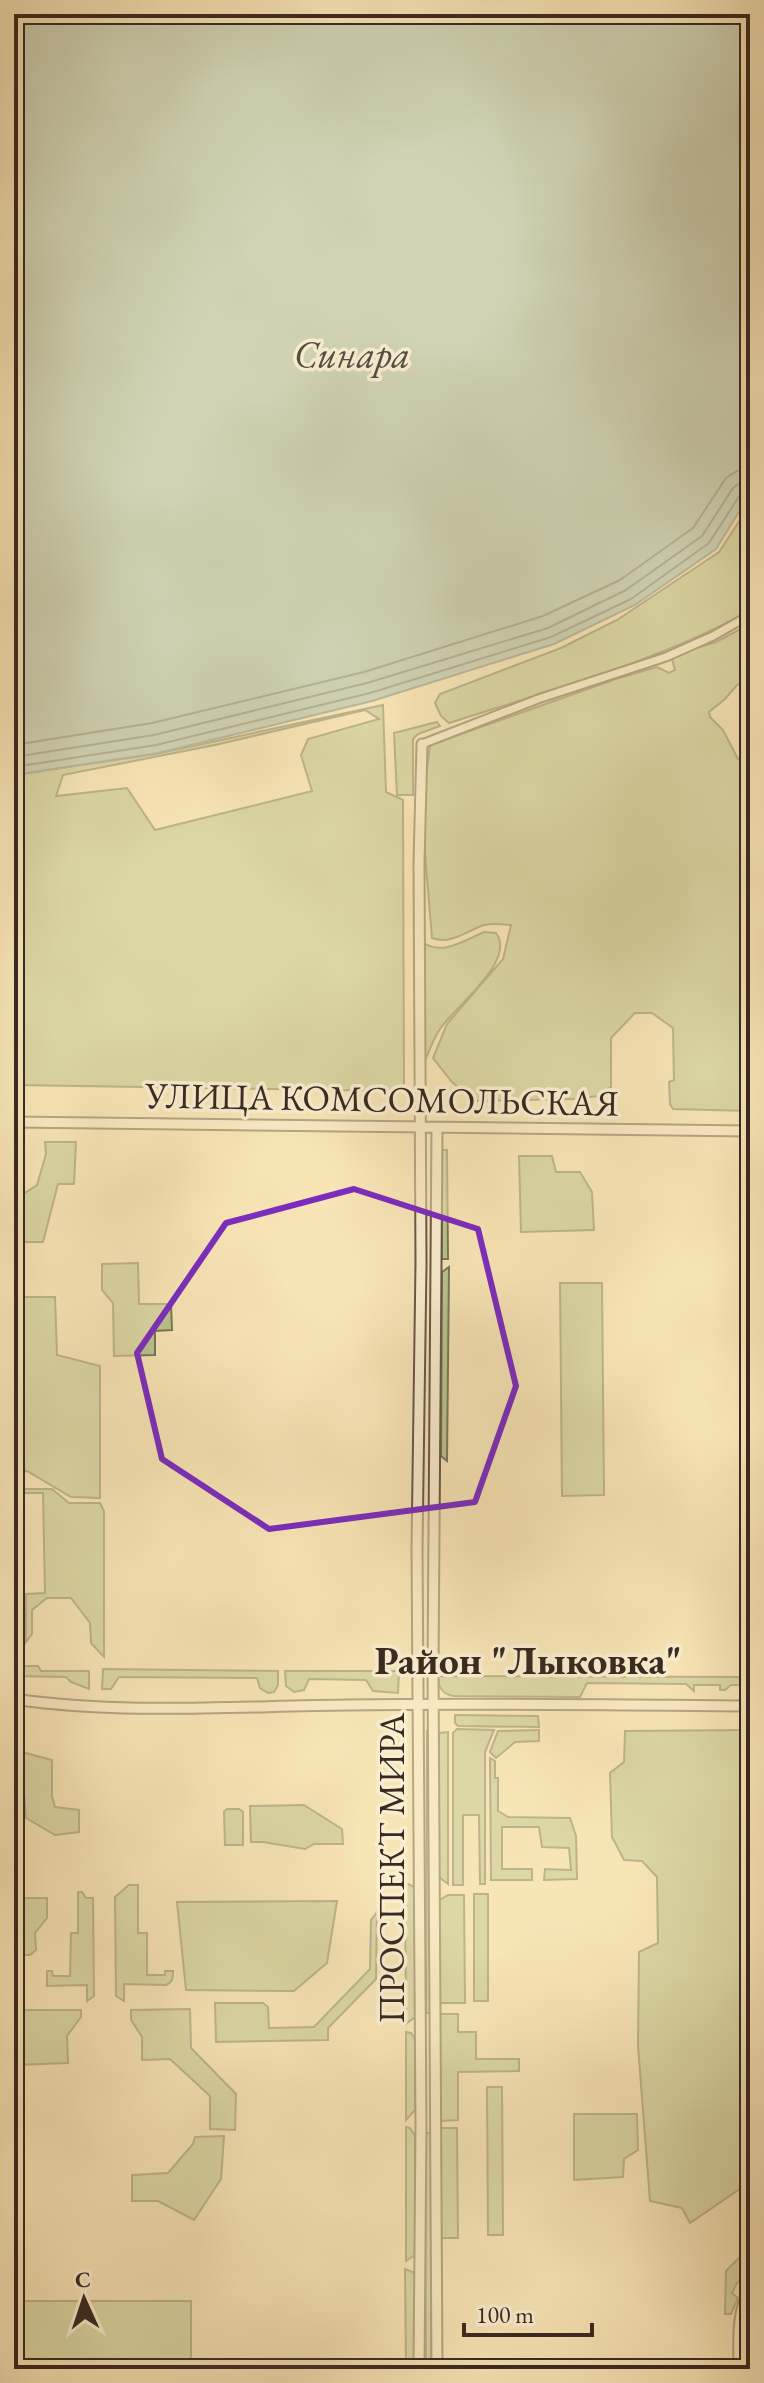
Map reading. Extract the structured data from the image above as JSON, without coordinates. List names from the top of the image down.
{
  "streets": {
    "street": ["УЛИЦА КОМСОМОЛЬСКАЯ", "ПРОСПЕКТ МИРА"]
  },
  "crossings": [
    ["УЛИЦА КОМСОМОЛЬСКАЯ", "ПРОСПЕКТ МИРА"]
  ],
  "districts": ["Район \"Лыковка\""],
  "water": ["Синара"],
  "scale_bar": "100 m",
  "north": "top"
}
